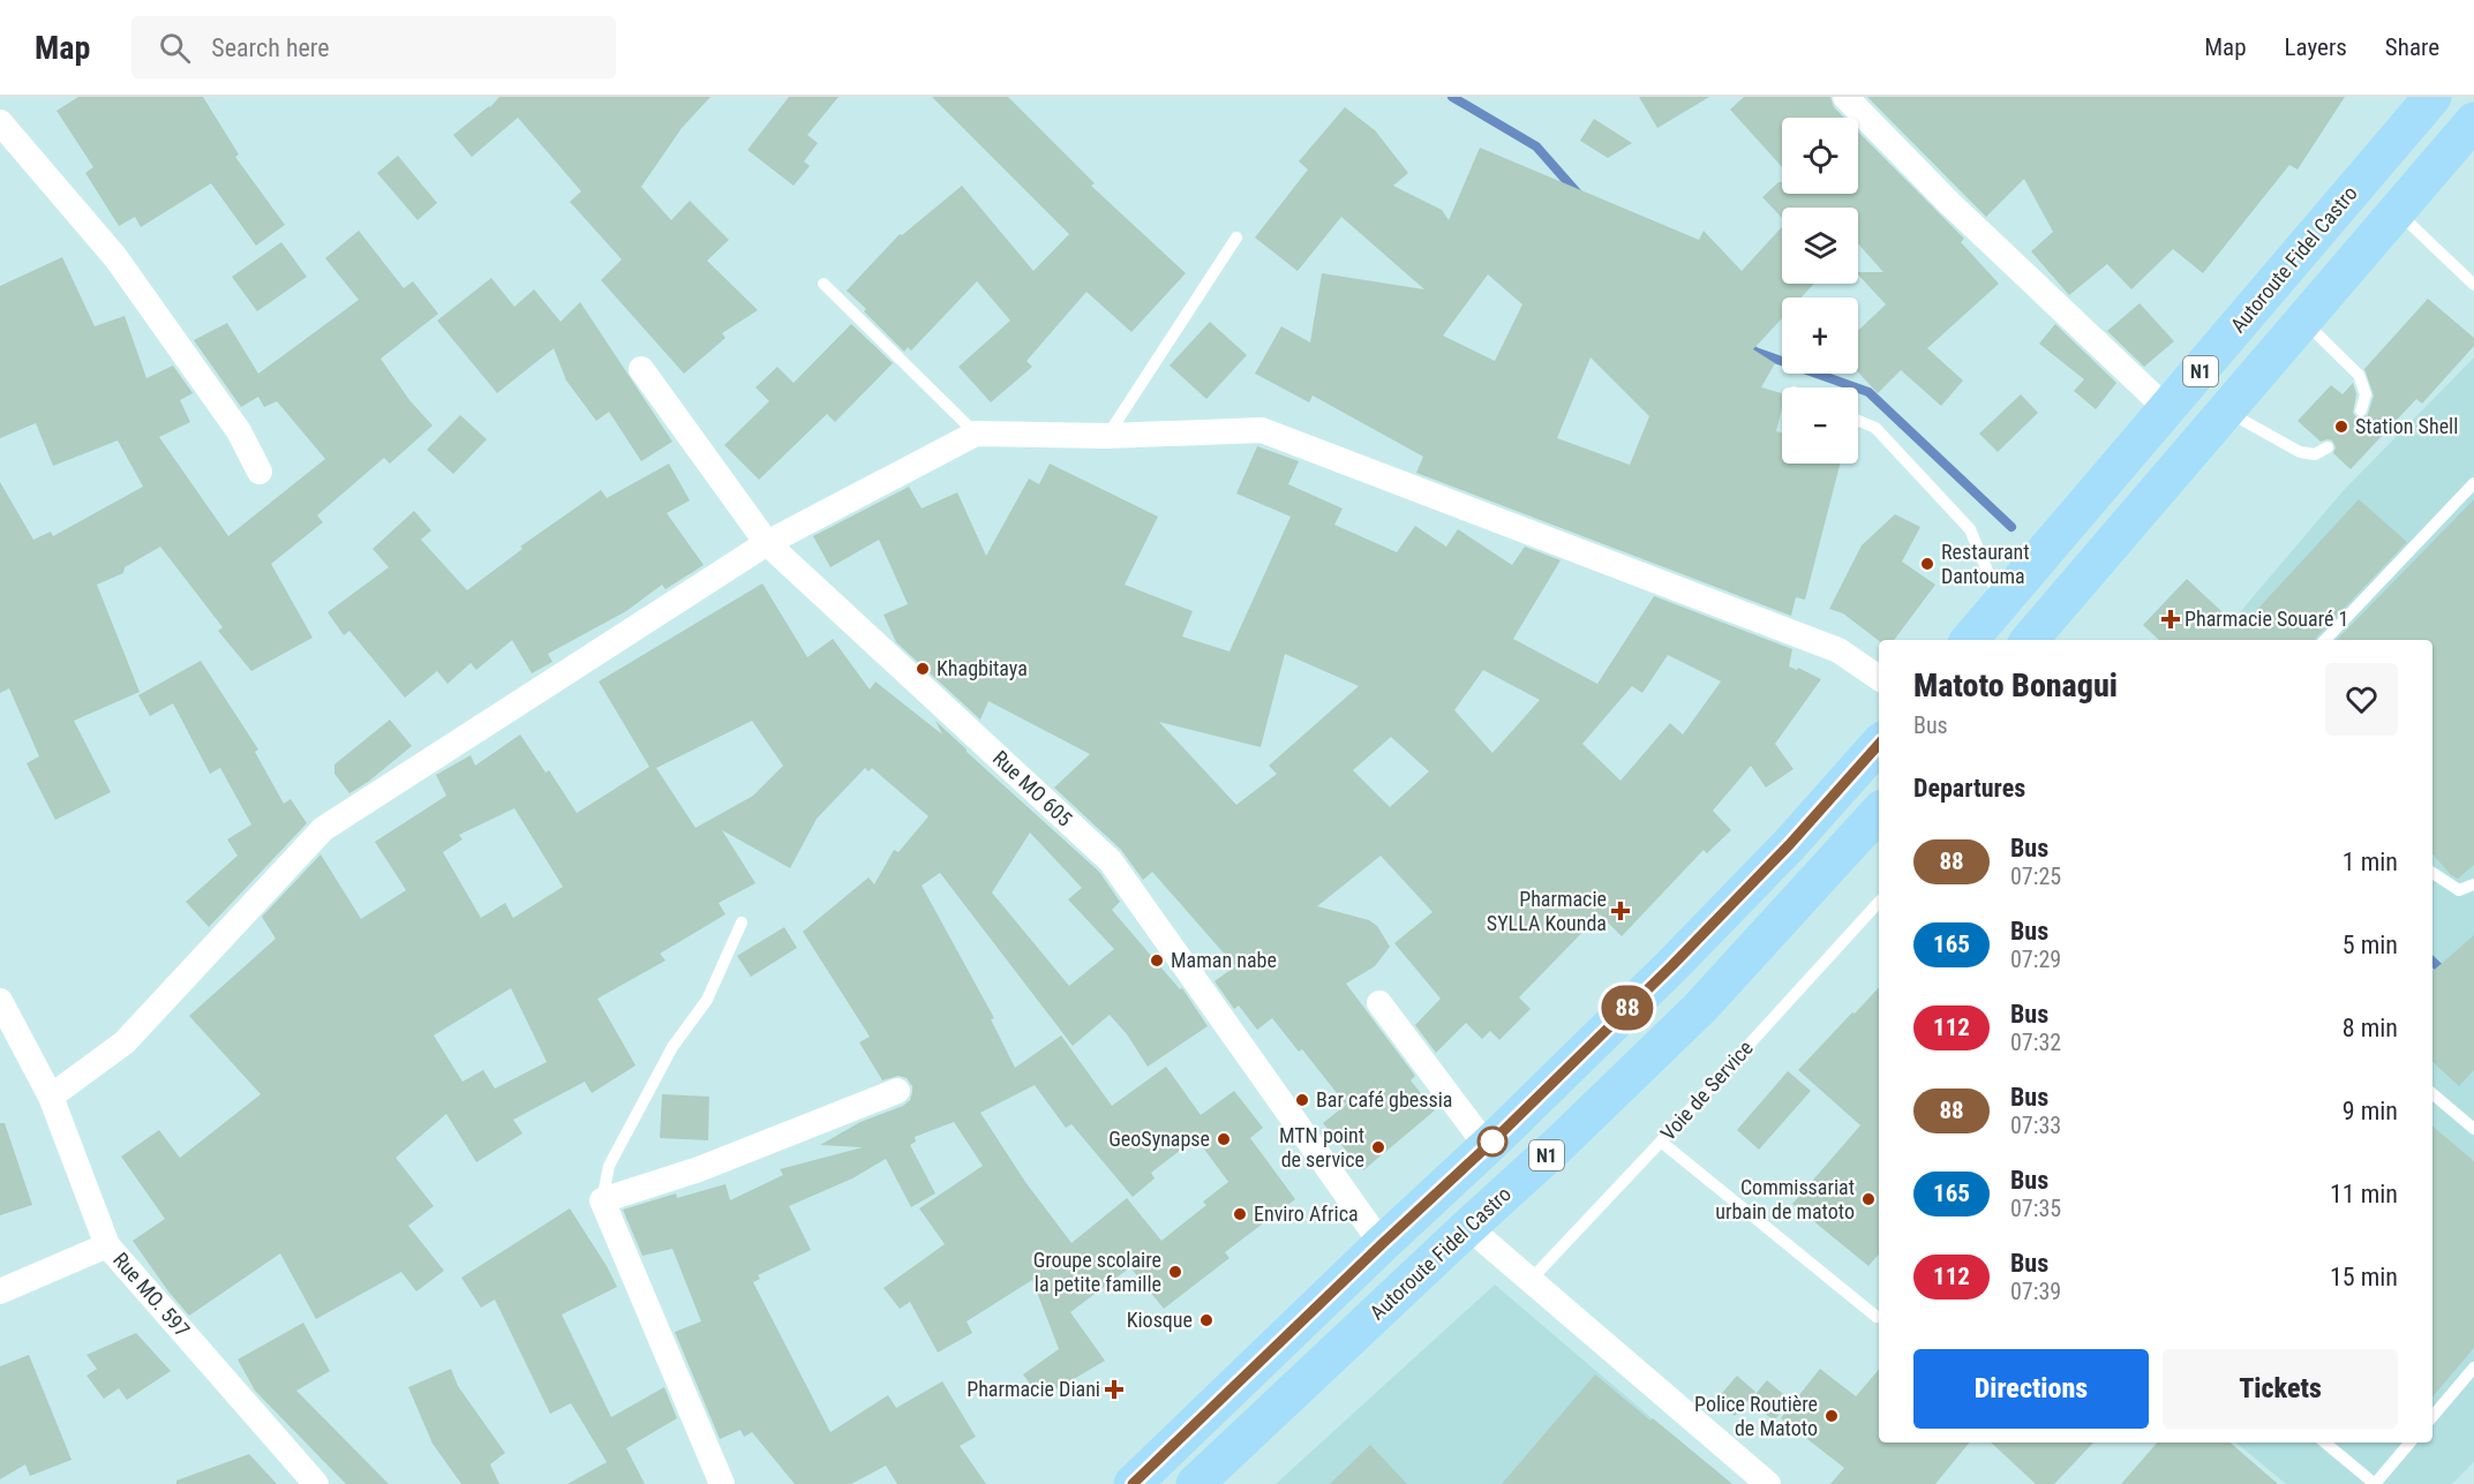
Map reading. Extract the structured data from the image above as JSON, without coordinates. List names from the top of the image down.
{
  "streets": {
    "highway": ["Autoroute Fidel Castro", "N1"],
    "street": ["Rue MO 605", "Rue MO. 597"],
    "lane": ["Voie de Service"]
  },
  "crossings": [
    ["N1", "Rue MO 605"]
  ],
  "places": {
    "other": [
      "Station Shell",
      "Restaurant Dantouma",
      "Khagbitaya",
      "Maman nabe",
      "Bar café gbessia",
      "GeoSynapse",
      "MTN point de service",
      "Commissariat urbain de matoto",
      "Enviro Africa",
      "Groupe scolaire la petite famille",
      "Kiosque",
      "Police Routière de Matoto"
    ],
    "health": ["Pharmacie Souaré 1", "Pharmacie SYLLA Kounda", "Pharmacie Diani"]
  },
  "lines": ["bus line 88"],
  "page": {
    "header": "Map",
    "search": "Search here",
    "nav": ["Map", "Layers", "Share"],
    "on_map": "88",
    "map_buttons": ["+", "−"],
    "heading": [
      ["Matoto Bonagui", "Bus"],
      "Departures"
    ],
    "list": [
      {
        "mark": "88",
        "name": "Bus",
        "note": "07:25",
        "value": "1 min"
      },
      {
        "mark": "165",
        "name": "Bus",
        "note": "07:29",
        "value": "5 min"
      },
      {
        "mark": "112",
        "name": "Bus",
        "note": "07:32",
        "value": "8 min"
      },
      {
        "mark": "88",
        "name": "Bus",
        "note": "07:33",
        "value": "9 min"
      },
      {
        "mark": "165",
        "name": "Bus",
        "note": "07:35",
        "value": "11 min"
      },
      {
        "mark": "112",
        "name": "Bus",
        "note": "07:39",
        "value": "15 min"
      }
    ],
    "buttons": ["Directions", "Tickets"]
  }
}
